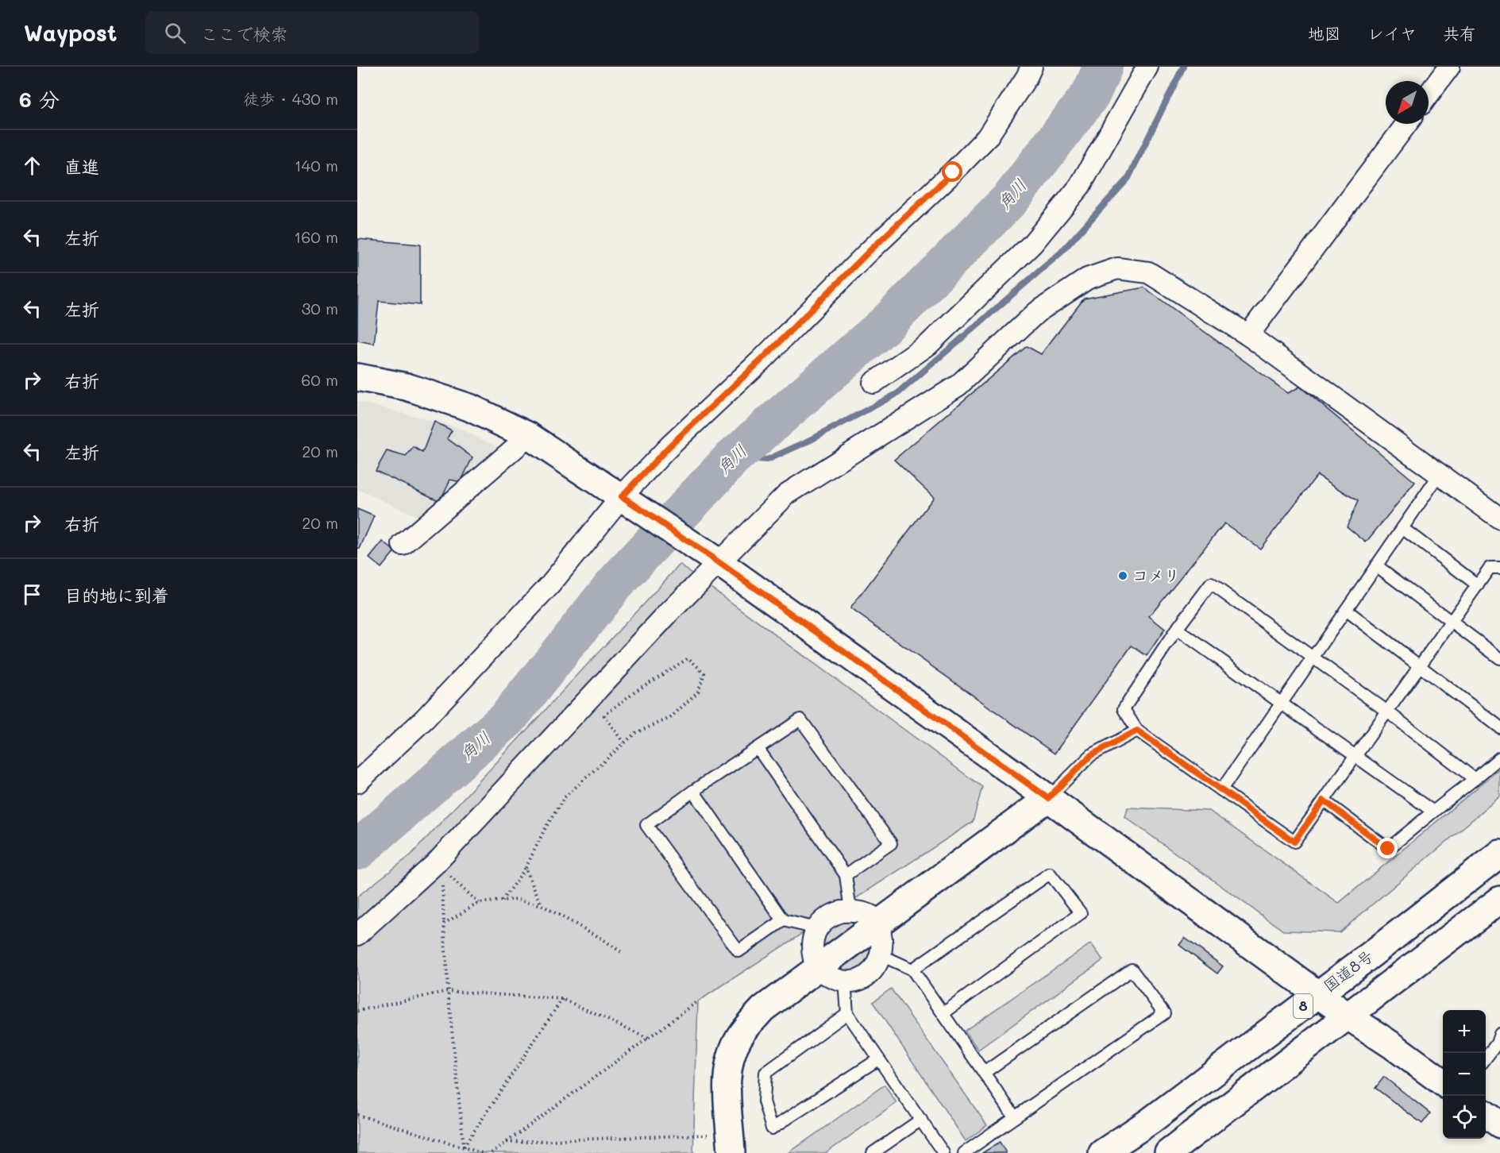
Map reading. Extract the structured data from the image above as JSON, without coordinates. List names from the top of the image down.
{
  "streets": {
    "main road": ["国道8号", "8"]
  },
  "water": ["角川"],
  "places": ["コメリ"],
  "north": "bottom left",
  "page": {
    "header": "Waypost",
    "search": "ここで検索",
    "nav": ["地図", "レイヤ", "共有"],
    "heading": ["6 分", "徒歩 · 430 m"],
    "list": [
      ["直進", "140 m"],
      ["左折", "160 m"],
      ["左折", "30 m"],
      ["右折", "60 m"],
      ["左折", "20 m"],
      ["右折", "20 m"],
      "目的地に到着"
    ],
    "map_buttons": ["+", "−"]
  }
}
